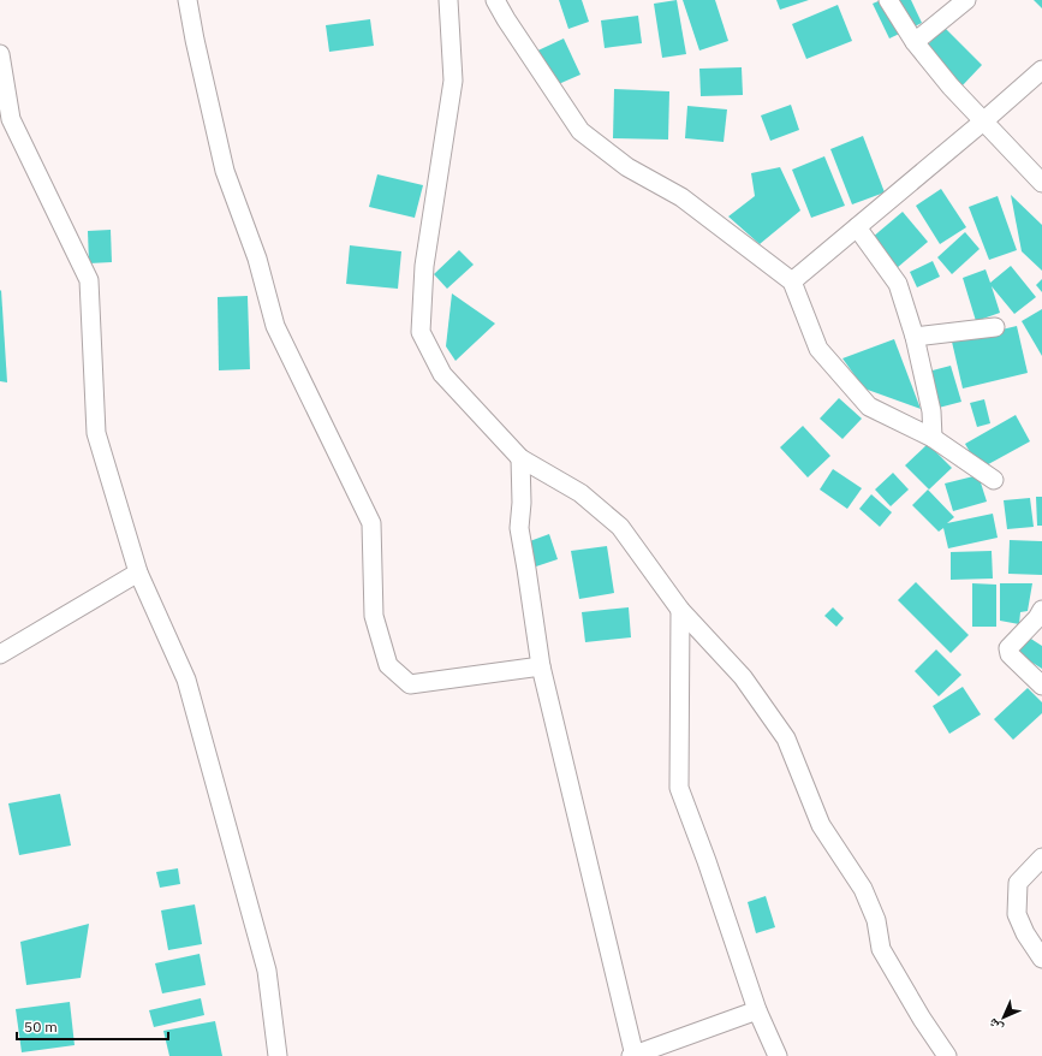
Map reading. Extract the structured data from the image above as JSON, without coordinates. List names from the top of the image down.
{
  "scale_bar": "50 m",
  "north": "bottom left"
}
